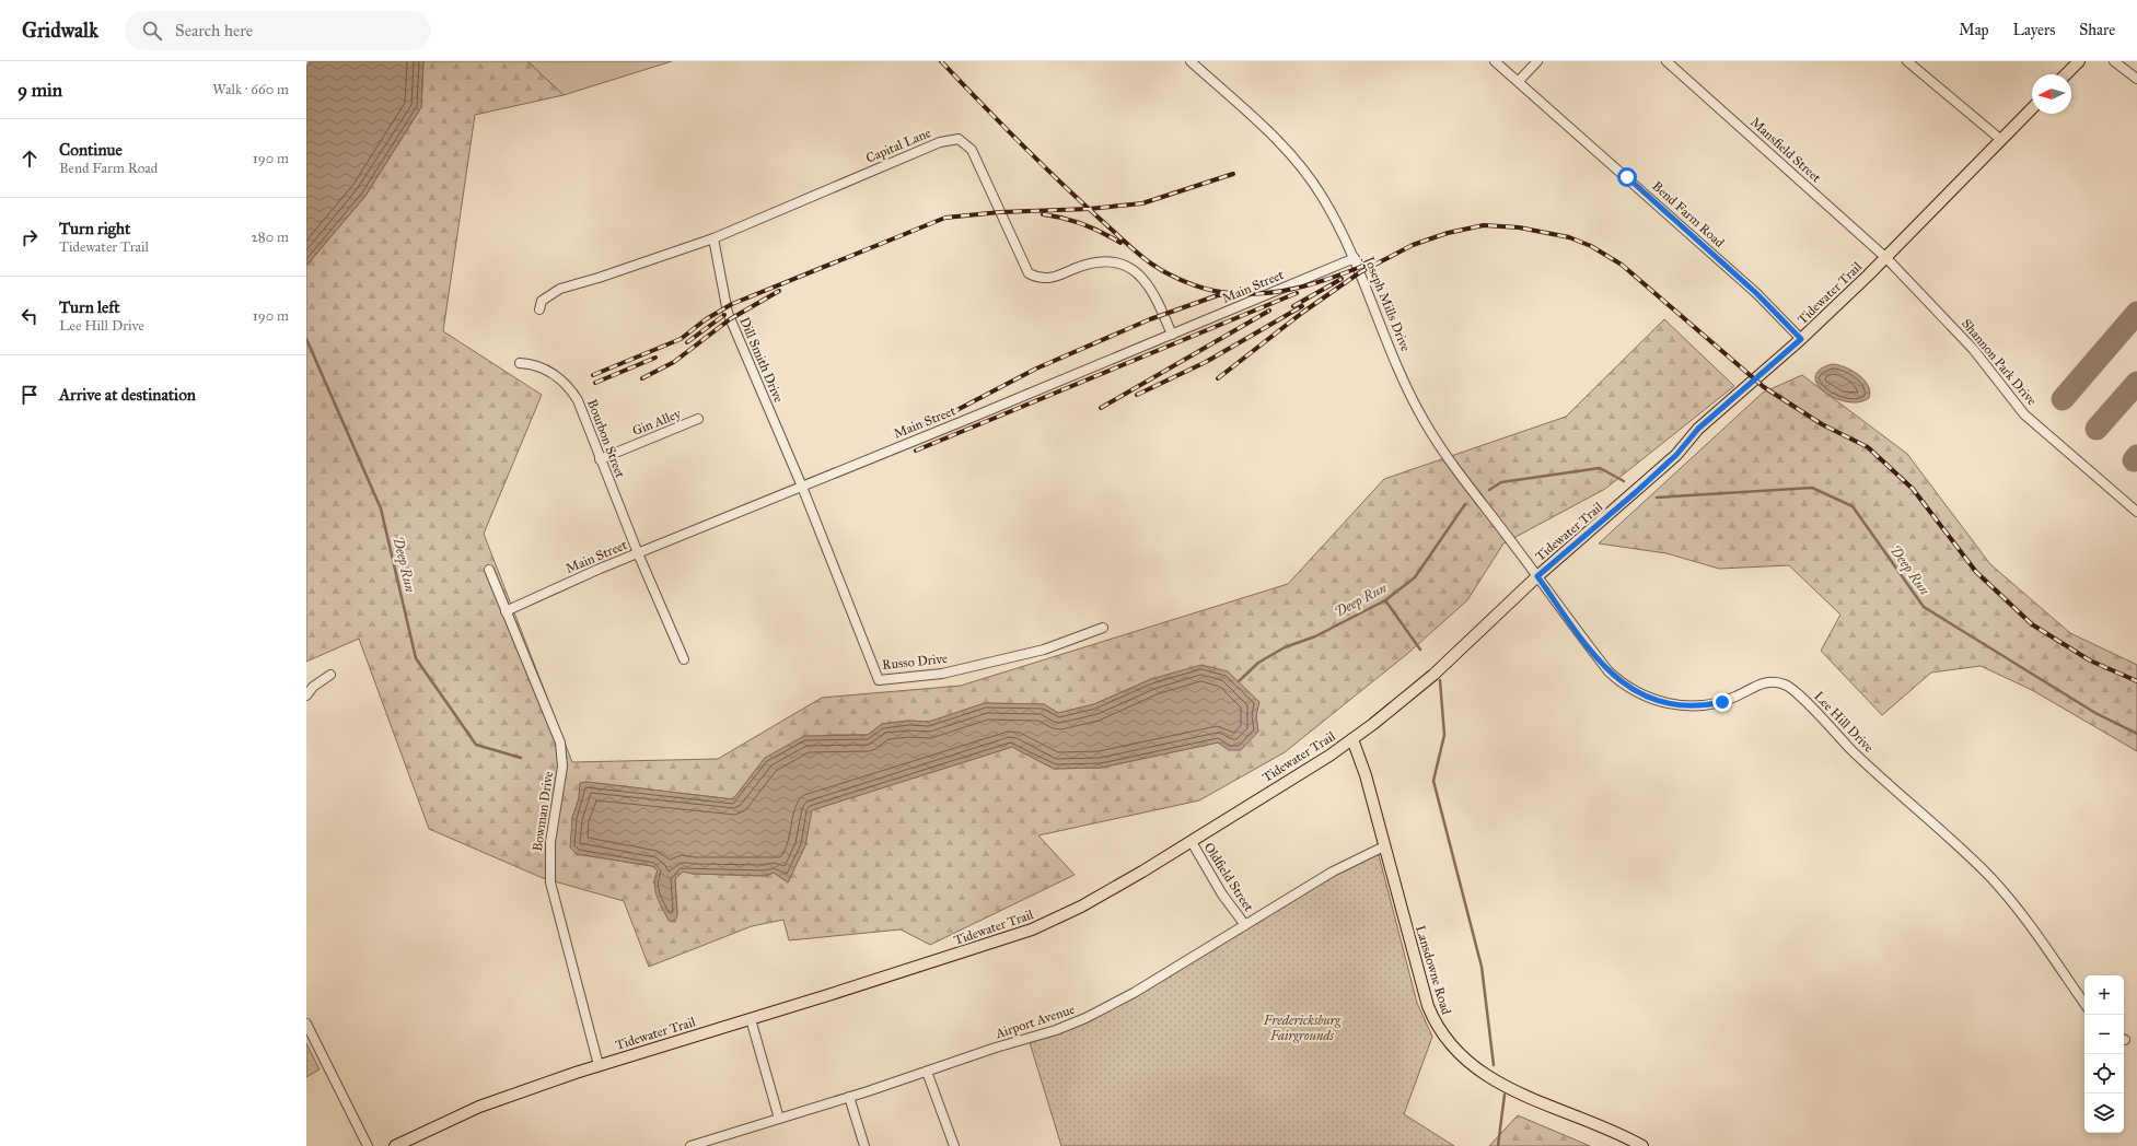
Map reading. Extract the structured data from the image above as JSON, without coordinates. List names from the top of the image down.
{
  "streets": {
    "main road": ["Tidewater Trail", "Lansdowne Road"],
    "street": [
      "Capital Lane",
      "Mansfield Street",
      "Bend Farm Road",
      "Main Street",
      "Joseph Mills Drive",
      "Dill Smith Drive",
      "Shannon Park Drive",
      "Gin Alley",
      "Bourbon Street",
      "Russo Drive",
      "Lee Hill Drive",
      "Bowman Drive",
      "Oldfield Street",
      "Airport Avenue"
    ]
  },
  "crossings": [
    ["Capital Lane", "Main Street"],
    ["Capital Lane", "Dill Smith Drive"],
    ["Mansfield Street", "Tidewater Trail"],
    ["Mansfield Street", "Shannon Park Drive"],
    ["Bend Farm Road", "Tidewater Trail"],
    ["Main Street", "Joseph Mills Drive"],
    ["Main Street", "Dill Smith Drive"],
    ["Main Street", "Bourbon Street"],
    ["Main Street", "Russo Drive"],
    ["Main Street", "Bowman Drive"],
    ["Tidewater Trail", "Joseph Mills Drive"],
    ["Tidewater Trail", "Shannon Park Drive"],
    ["Tidewater Trail", "Lee Hill Drive"],
    ["Tidewater Trail", "Bowman Drive"],
    ["Tidewater Trail", "Oldfield Street"],
    ["Tidewater Trail", "Lansdowne Road"],
    ["Joseph Mills Drive", "Lee Hill Drive"],
    ["Dill Smith Drive", "Russo Drive"],
    ["Gin Alley", "Bourbon Street"],
    ["Oldfield Street", "Airport Avenue"],
    ["Lansdowne Road", "Airport Avenue"]
  ],
  "water": ["Deep Run"],
  "parks": ["Fredericksburg Fairgrounds"],
  "north": "left",
  "page": {
    "header": "Gridwalk",
    "search": "Search here",
    "nav": ["Map", "Layers", "Share"],
    "heading": ["9 min", "Walk · 660 m"],
    "list": [
      ["Continue", "Bend Farm Road", "190 m"],
      ["Turn right", "Tidewater Trail", "280 m"],
      ["Turn left", "Lee Hill Drive", "190 m"],
      "Arrive at destination"
    ],
    "map_buttons": ["+", "−"]
  }
}
